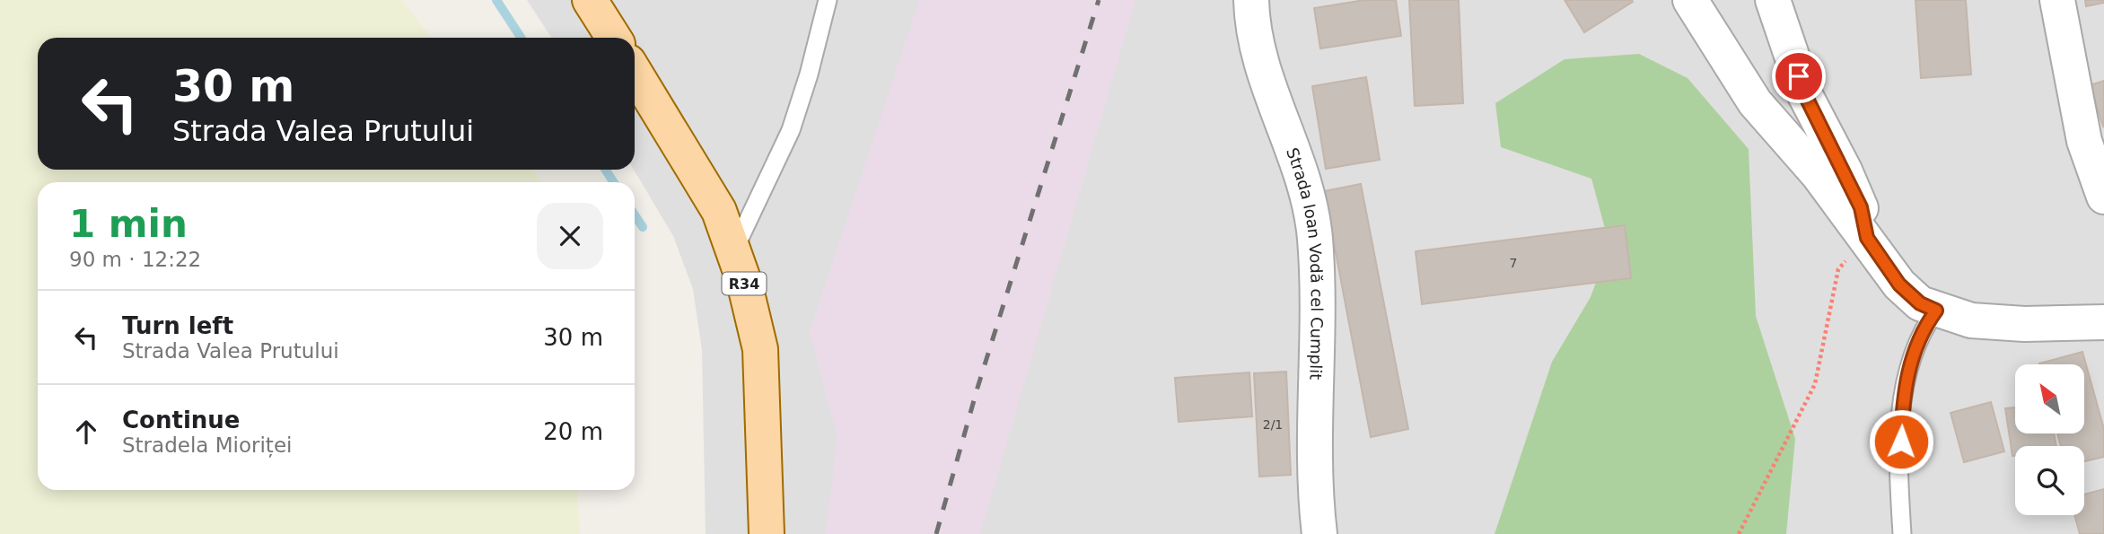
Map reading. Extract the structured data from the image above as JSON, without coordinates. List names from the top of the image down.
{
  "streets": {
    "main road": ["R34"],
    "street": ["Strada Ioan Vodă cel Cumplit"]
  },
  "house_numbers": ["7", "2/1"],
  "north": "top left",
  "page": {
    "turn": ["30 m", "Strada Valea Prutului"],
    "heading": ["1 min", "90 m · 12:22"],
    "list": [
      {
        "name": "Turn left",
        "note": "Strada Valea Prutului",
        "value": "30 m"
      },
      {
        "name": "Continue",
        "note": "Stradela Mioriței",
        "value": "20 m"
      }
    ]
  }
}
